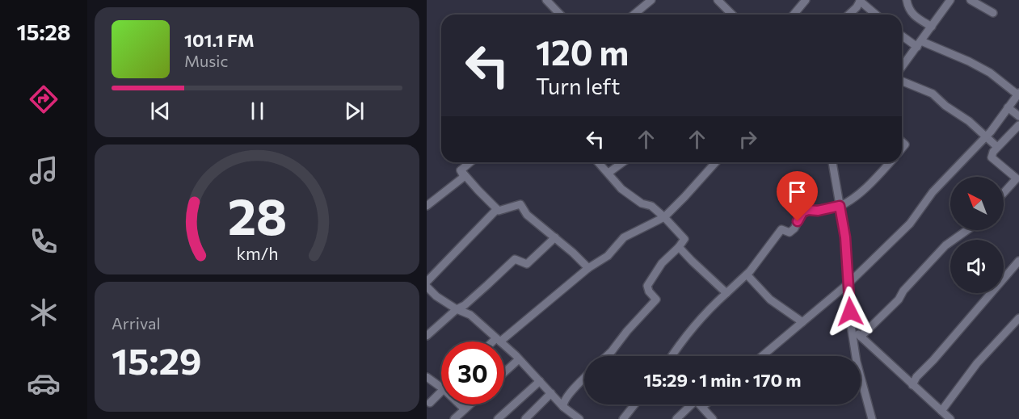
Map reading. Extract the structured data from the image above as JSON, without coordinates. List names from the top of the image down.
{
  "north": "top left",
  "page": {
    "tabs": "15:28",
    "turn": ["120 m", "Turn left"],
    "song": ["101.1 FM", "Music"],
    "tile": ["Arrival", "15:29"],
    "limit": "30",
    "trip": "15:29 · 1 min · 170 m",
    "gauge": ["28", "km/h"]
  }
}
